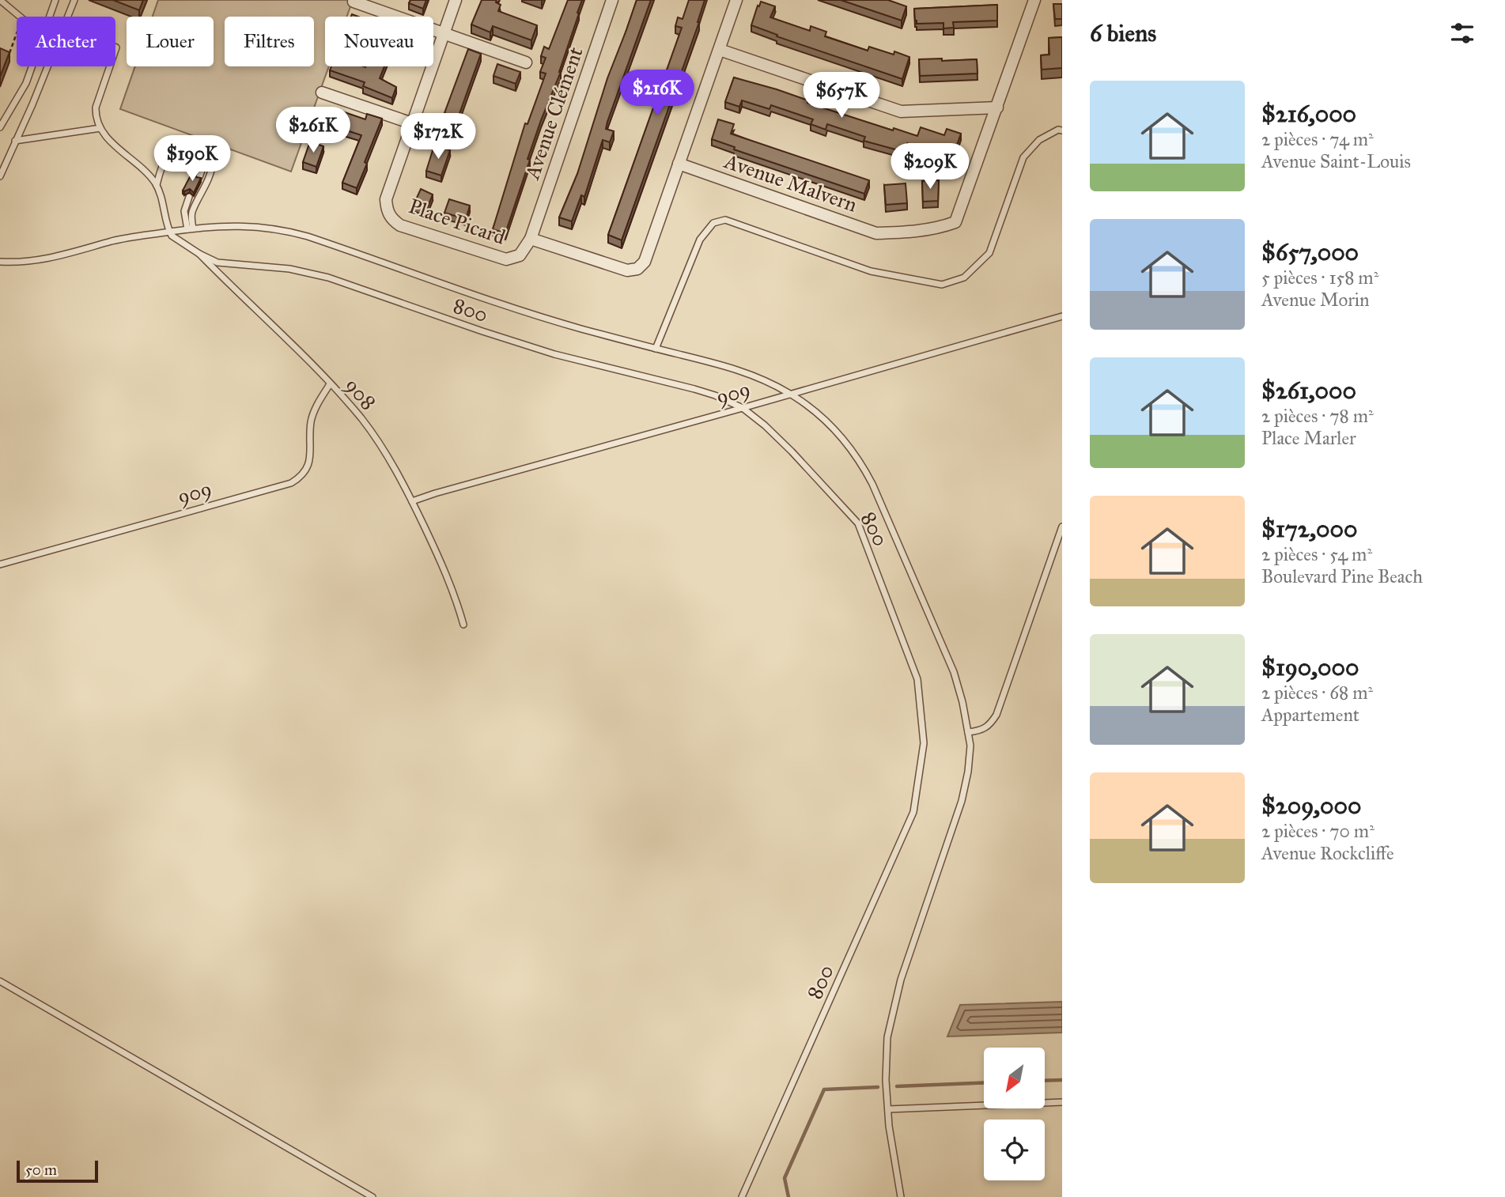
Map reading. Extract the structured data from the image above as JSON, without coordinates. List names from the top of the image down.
{
  "streets": {
    "street": ["Avenue Clément", "Avenue Malvern", "Place Picard"],
    "lane": ["800", "909", "908"]
  },
  "crossings": [
    ["Avenue Clément", "Place Picard"],
    ["Avenue Malvern", "Place Picard"],
    ["800", "909"],
    ["800", "908"],
    ["909", "908"]
  ],
  "scale_bar": "50 m",
  "north": "bottom left",
  "page": {
    "heading": "6 biens",
    "chip": [
      "Acheter",
      "Louer",
      "Filtres",
      "Nouveau"
    ],
    "list": [
      {
        "name": "$216,000",
        "note": "2 pièces · 74 m² · Avenue Saint-Louis"
      },
      {
        "name": "$657,000",
        "note": "5 pièces · 158 m² · Avenue Morin"
      },
      {
        "name": "$261,000",
        "note": "2 pièces · 78 m² · Place Marler"
      },
      {
        "name": "$172,000",
        "note": "2 pièces · 54 m² · Boulevard Pine Beach"
      },
      {
        "name": "$190,000",
        "note": "2 pièces · 68 m² · Appartement"
      },
      {
        "name": "$209,000",
        "note": "2 pièces · 70 m² · Avenue Rockcliffe"
      }
    ],
    "price": [
      "$216K",
      "$657K",
      "$261K",
      "$172K",
      "$190K",
      "$209K"
    ],
    "scale": "50 m"
  }
}
